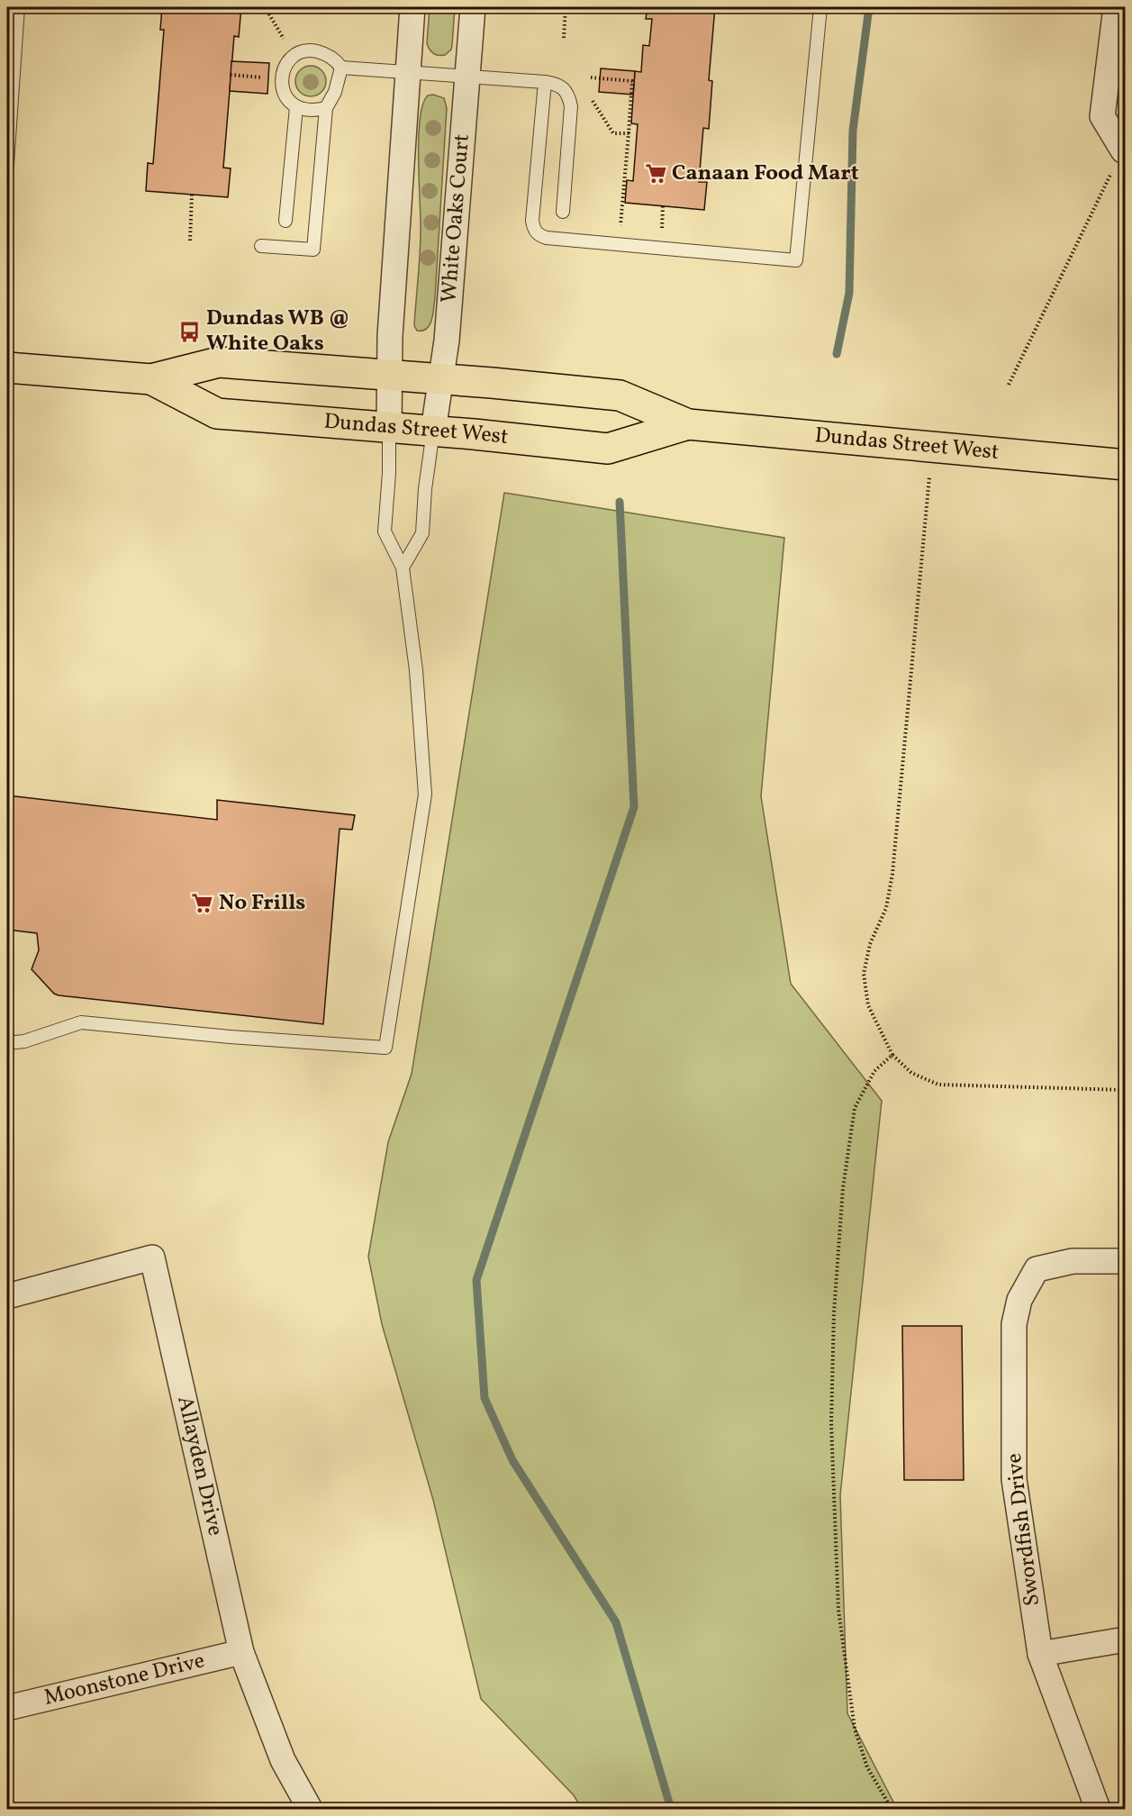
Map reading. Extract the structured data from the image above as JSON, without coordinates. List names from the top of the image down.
{
  "streets": {
    "main road": ["Dundas Street West"],
    "street": [
      "White Oaks Court",
      "Allayden Drive",
      "Swordfish Drive",
      "Moonstone Drive"
    ]
  },
  "crossings": [
    ["White Oaks Court", "Dundas Street West"],
    ["Allayden Drive", "Moonstone Drive"]
  ],
  "places": {
    "supermarket": ["Canaan Food Mart", "No Frills"],
    "bus stop": ["Dundas WB @ White Oaks"]
  }
}
